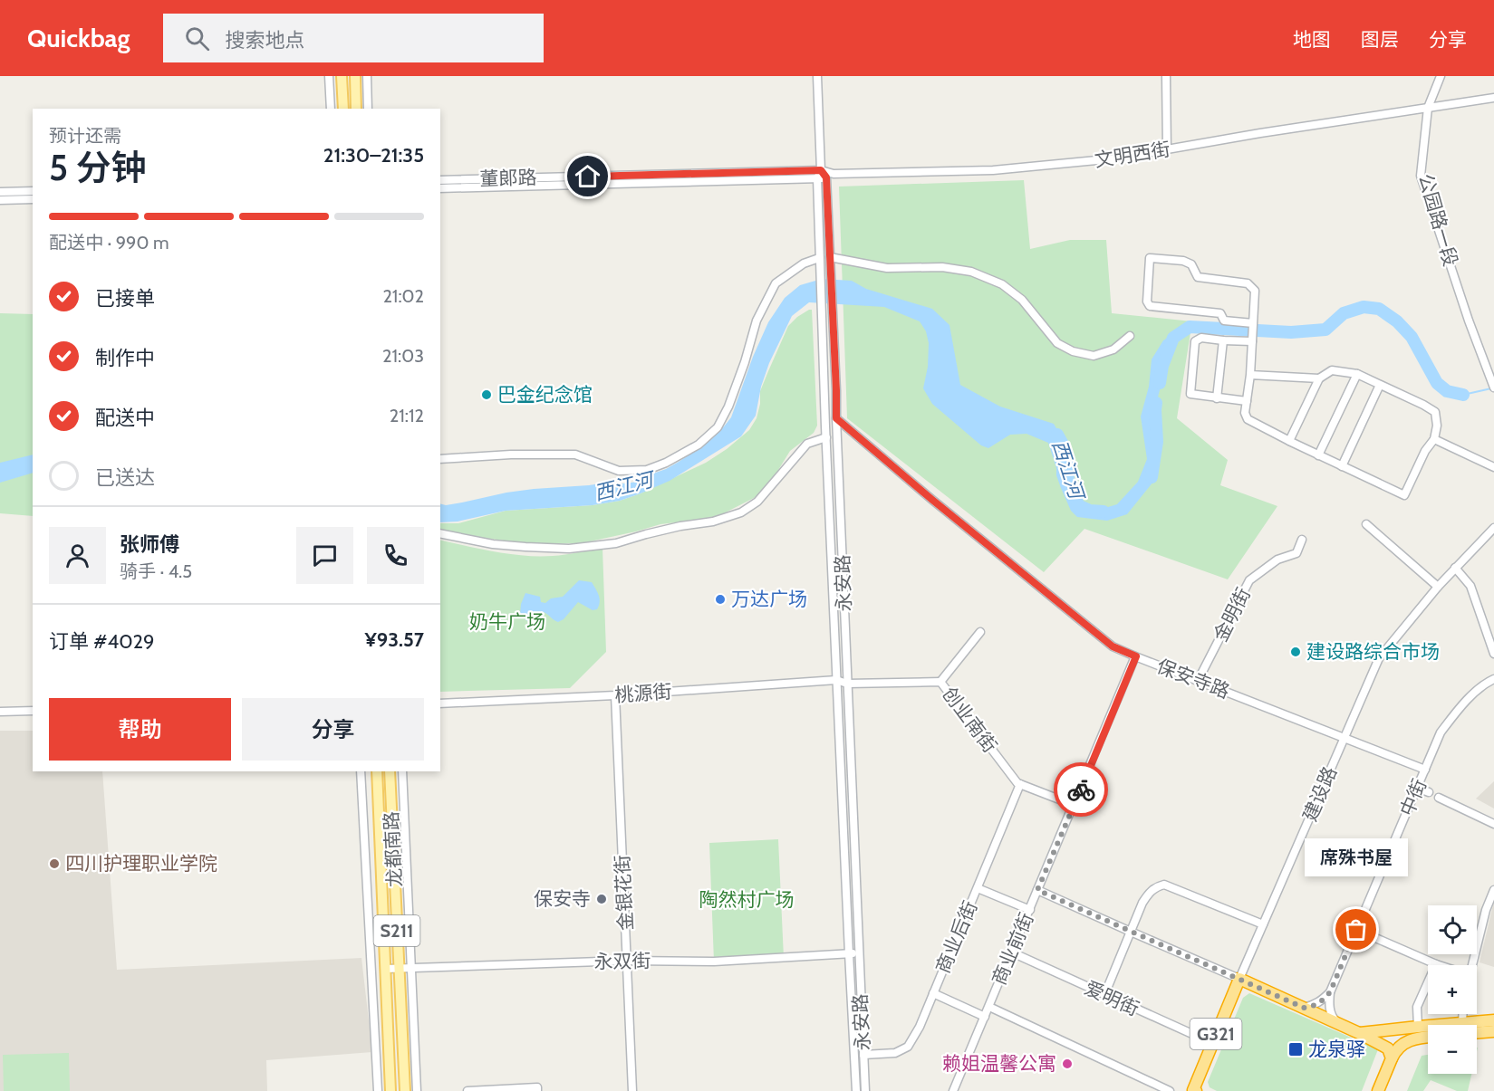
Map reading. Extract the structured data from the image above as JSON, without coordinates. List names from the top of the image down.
{
  "streets": {
    "highway": ["建设路", "G321"],
    "main road": ["龙都南路", "S211"],
    "street": [
      "文明西街",
      "董郞路",
      "公园路一段",
      "永安路",
      "金明街",
      "保安寺路",
      "桃源街",
      "创业南街",
      "中街",
      "金银花街",
      "商业后街",
      "商业前街",
      "永双街",
      "爱明街"
    ]
  },
  "crossings": [
    ["文明西街", "董郞路"],
    ["文明西街", "公园路一段"],
    ["文明西街", "永安路"],
    ["董郞路", "永安路"],
    ["永安路", "保安寺路"],
    ["永安路", "桃源街"],
    ["永安路", "创业南街"],
    ["永安路", "商业后街"],
    ["永安路", "永双街"],
    ["金明街", "保安寺路"],
    ["保安寺路", "建设路"],
    ["保安寺路", "中街"],
    ["保安寺路", "商业前街"],
    ["桃源街", "创业南街"],
    ["桃源街", "金银花街"],
    ["创业南街", "商业后街"],
    ["创业南街", "商业前街"],
    ["建设路", "爱明街"],
    ["龙都南路", "永双街"],
    ["金银花街", "永双街"],
    ["商业前街", "爱明街"]
  ],
  "water": ["西江河"],
  "parks": ["奶牛广场", "陶然村广场"],
  "places": {
    "other": [
      "巴金纪念馆",
      "万达广场",
      "建设路综合市场",
      "四川护理职业学院",
      "保安寺",
      "席殊书屋",
      "赖姐温馨公寓"
    ],
    "transit": ["龙泉驿"]
  },
  "page": {
    "header": "Quickbag",
    "search": "搜索地点",
    "nav": ["地图", "图层", "分享"],
    "heading": ["5 分钟", "预计还需", "21:30–21:35"],
    "panel": [
      "张师傅",
      "骑手 · 4.5",
      "订单 #4029",
      "¥93.57"
    ],
    "bar": "配送中 · 990 m",
    "list": [
      ["已接单", "21:02"],
      ["制作中", "21:03"],
      ["配送中", "21:12"],
      "已送达"
    ],
    "buttons": ["帮助", "分享"],
    "bubble": "席殊书屋",
    "map_buttons": ["+", "−"]
  }
}
